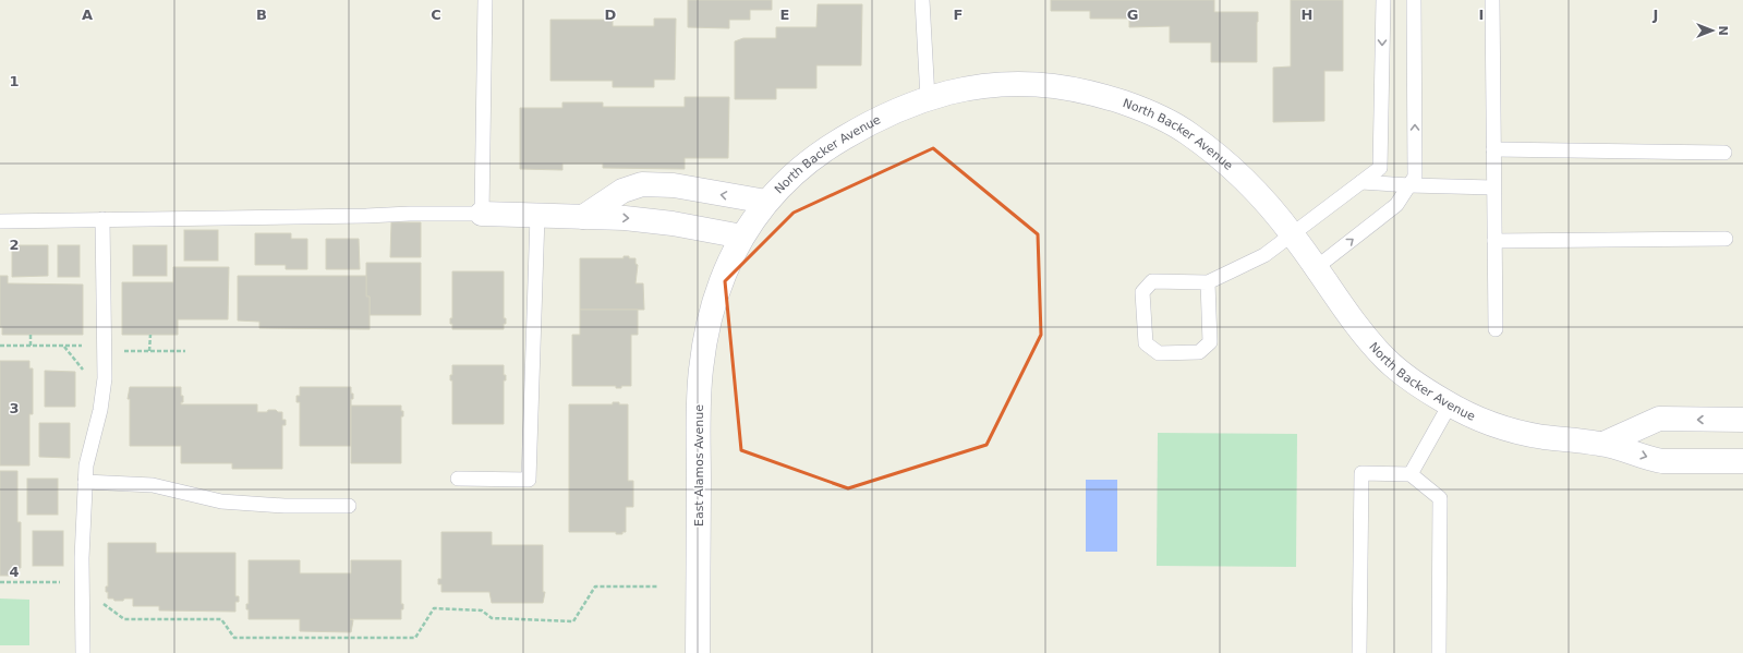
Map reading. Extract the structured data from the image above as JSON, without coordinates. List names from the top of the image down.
{
  "streets": {
    "street": ["North Backer Avenue", "East Alamos Avenue"]
  },
  "crossings": [
    ["North Backer Avenue", "East Alamos Avenue"]
  ],
  "north": "right",
  "grid": {
    "columns": [
      "A",
      "B",
      "C",
      "D",
      "E",
      "F",
      "G",
      "H",
      "I",
      "J"
    ],
    "rows": [
      "1",
      "2",
      "3",
      "4"
    ]
  }
}
